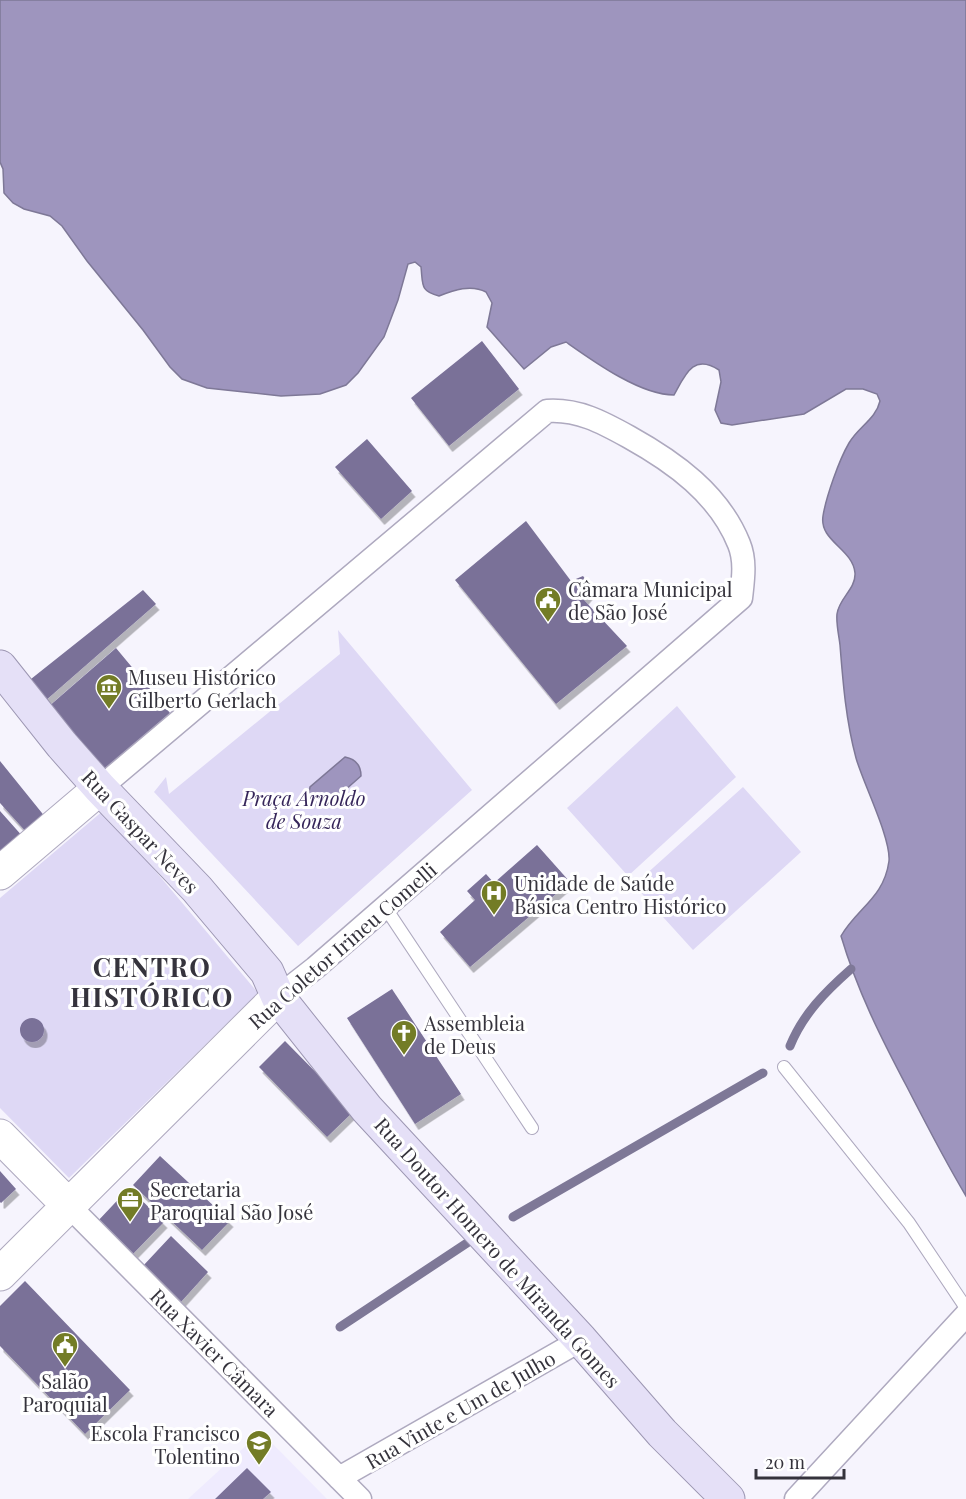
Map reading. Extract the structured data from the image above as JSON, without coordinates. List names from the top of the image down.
{
  "streets": {
    "main road": ["Rua Gaspar Neves", "Rua Coletor Irineu Comelli", "Rua Doutor Homero de Miranda Gomes"],
    "street": ["Rua Xavier Câmara", "Rua Vinte e Um de Julho"]
  },
  "crossings": [
    ["Rua Gaspar Neves", "Rua Coletor Irineu Comelli"],
    ["Rua Gaspar Neves", "Rua Doutor Homero de Miranda Gomes"],
    ["Rua Coletor Irineu Comelli", "Rua Doutor Homero de Miranda Gomes"],
    ["Rua Coletor Irineu Comelli", "Rua Xavier Câmara"],
    ["Rua Doutor Homero de Miranda Gomes", "Rua Vinte e Um de Julho"],
    ["Rua Xavier Câmara", "Rua Vinte e Um de Julho"]
  ],
  "districts": ["CENTRO HISTÓRICO"],
  "parks": ["Praça Arnoldo de Souza"],
  "places": {
    "public building": ["Câmara Municipal de São José", "Salão Paroquial"],
    "museum": ["Museu Histórico Gilberto Gerlach"],
    "hospital": ["Unidade de Saúde Básica Centro Histórico"],
    "church": ["Assembleia de Deus"],
    "office": ["Secretaria Paroquial São José"],
    "school or university": ["Escola Francisco Tolentino"]
  },
  "scale_bar": "20 m"
}
